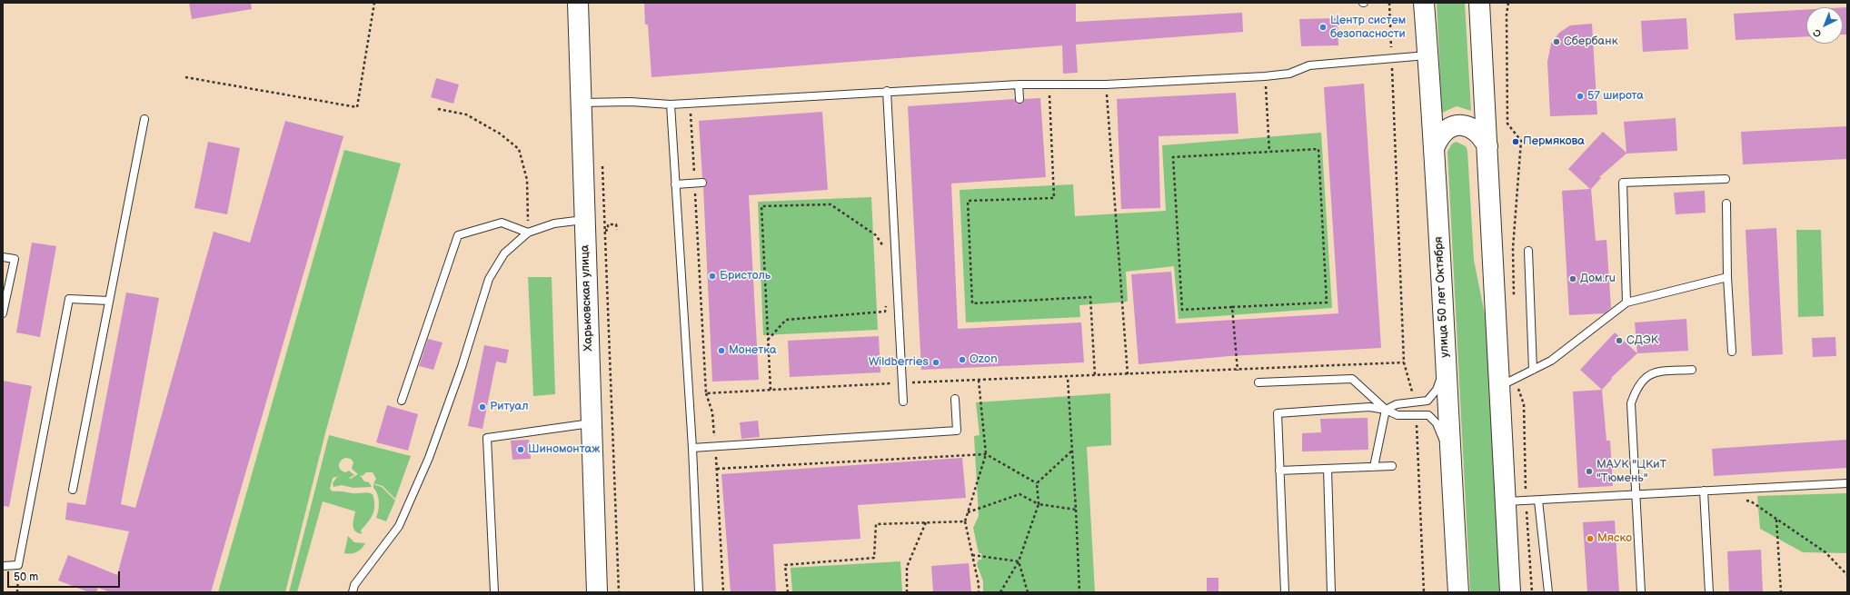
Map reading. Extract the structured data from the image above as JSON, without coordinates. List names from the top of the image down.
{
  "streets": {
    "main road": ["улица 50 лет Октября", "Харьковская улица"]
  },
  "places": [
    "Центр систем безопасности",
    "Сбербанк",
    "57 широта",
    "Пермякова",
    "Бристоль",
    "Дом.ru",
    "СДЭК",
    "Монетка",
    "Ozon",
    "Wildberries",
    "Ритуал",
    "Шиномонтаж",
    "МАУК \"ЦКиТ \"Тюмень\"",
    "Мяско"
  ],
  "scale_bar": "50 m",
  "north": "bottom left"
}
